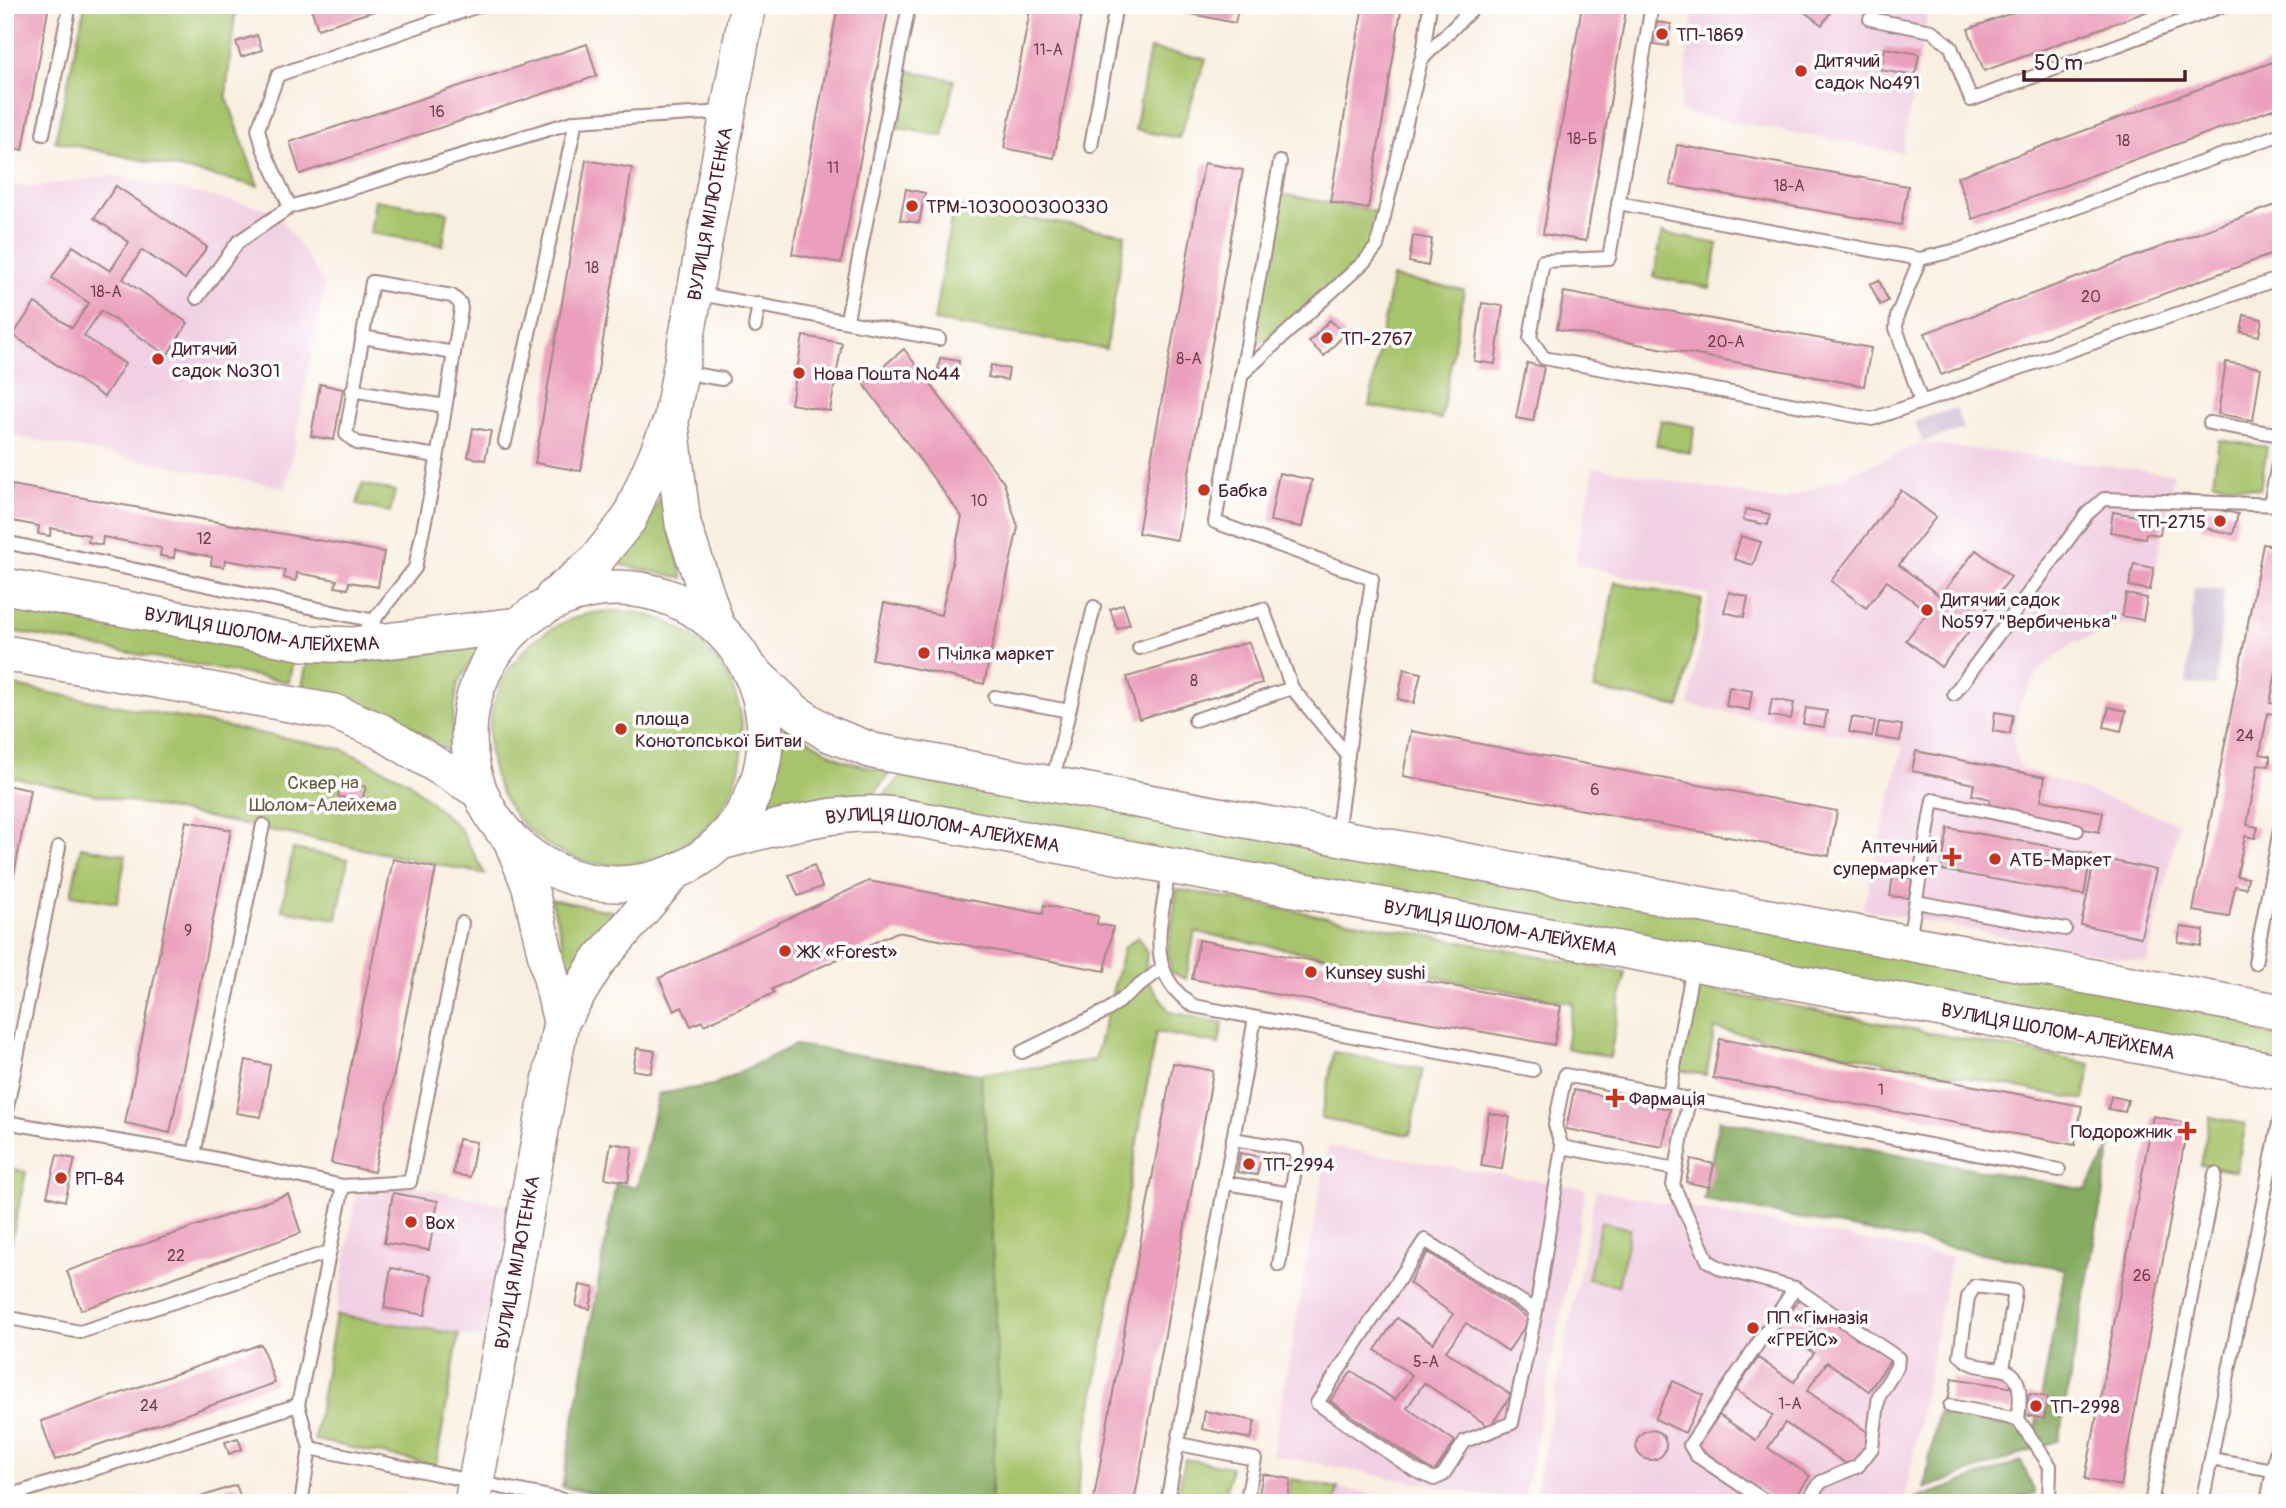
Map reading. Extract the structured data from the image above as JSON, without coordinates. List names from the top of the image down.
{
  "streets": {
    "street": ["ВУЛИЦЯ МІЛЮТЕНКА", "ВУЛИЦЯ ШОЛОМ-АЛЕЙХЕМА"]
  },
  "crossings": [
    ["ВУЛИЦЯ МІЛЮТЕНКА", "ВУЛИЦЯ ШОЛОМ-АЛЕЙХЕМА"]
  ],
  "parks": ["Сквер на Шолом-Алейхема"],
  "places": {
    "other": [
      "ТП-1869",
      "Дитячий садок №491",
      "ТРМ-103000300330",
      "ТП-2767",
      "Дитячий садок №301",
      "Нова Пошта №44",
      "Бабка",
      "ТП-2715",
      "Дитячий садок №597 \"Вербиченька\"",
      "Пчілка маркет",
      "площа Конотопської Битви",
      "АТБ-Маркет",
      "ЖК «Forest»",
      "Kunsey sushi",
      "ТП-2994",
      "РП-84",
      "Box",
      "ПП «Гімназія «ГРЕЙС»",
      "ТП-2998"
    ],
    "health": ["Аптечний супермаркет", "Фармація", "Подорожник"]
  },
  "house_numbers": [
    "11-А",
    "16",
    "18-Б",
    "18",
    "11",
    "18-А",
    "18",
    "18-А",
    "20",
    "20-А",
    "8-А",
    "10",
    "12",
    "8",
    "24",
    "6",
    "9",
    "1",
    "22",
    "26",
    "5-А",
    "1-А",
    "24"
  ],
  "scale_bar": "50 m"
}
